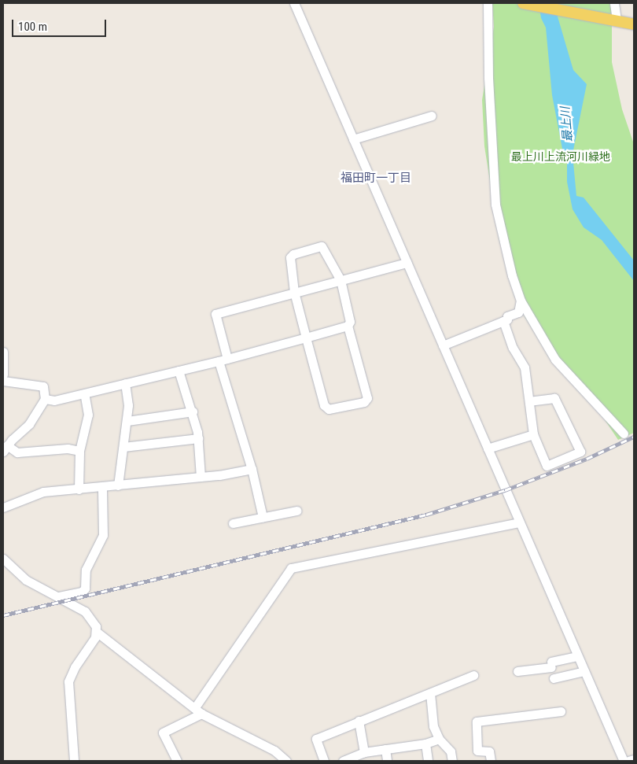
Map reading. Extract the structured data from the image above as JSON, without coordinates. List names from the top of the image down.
{
  "districts": ["福田町一丁目"],
  "water": ["最上川"],
  "parks": ["最上川上流河川緑地"],
  "scale_bar": "100 m"
}
